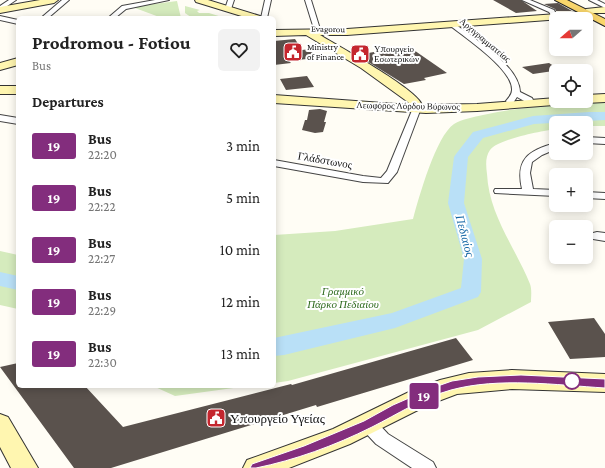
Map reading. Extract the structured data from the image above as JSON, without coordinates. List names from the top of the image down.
{
  "streets": {
    "street": [
      "Evagorou",
      "Αρχιγραμματείας",
      "Λεωφόρος Λόρδου Βύρωνος",
      "Γλάδστωνος"
    ]
  },
  "crossings": [
    ["Αρχιγραμματείας", "Λεωφόρος Λόρδου Βύρωνος"],
    ["Λεωφόρος Λόρδου Βύρωνος", "Γλάδστωνος"]
  ],
  "water": ["Πεδιαίος"],
  "parks": ["Γραμμικό Πάρκο Πεδιαίου"],
  "places": {
    "public building": ["Ministry of Finance", "Υπουργείο Εσωτερικών", "Υπουργείο Υγείας"]
  },
  "lines": ["bus line 19"],
  "north": "left",
  "page": {
    "on_map": "19",
    "map_buttons": ["+", "−"],
    "heading": [
      ["Prodromou - Fotiou", "Bus"],
      "Departures"
    ],
    "list": [
      {
        "mark": "19",
        "name": "Bus",
        "note": "22:20",
        "value": "3 min"
      },
      {
        "mark": "19",
        "name": "Bus",
        "note": "22:22",
        "value": "5 min"
      },
      {
        "mark": "19",
        "name": "Bus",
        "note": "22:27",
        "value": "10 min"
      },
      {
        "mark": "19",
        "name": "Bus",
        "note": "22:29",
        "value": "12 min"
      },
      {
        "mark": "19",
        "name": "Bus",
        "note": "22:30",
        "value": "13 min"
      }
    ]
  }
}
